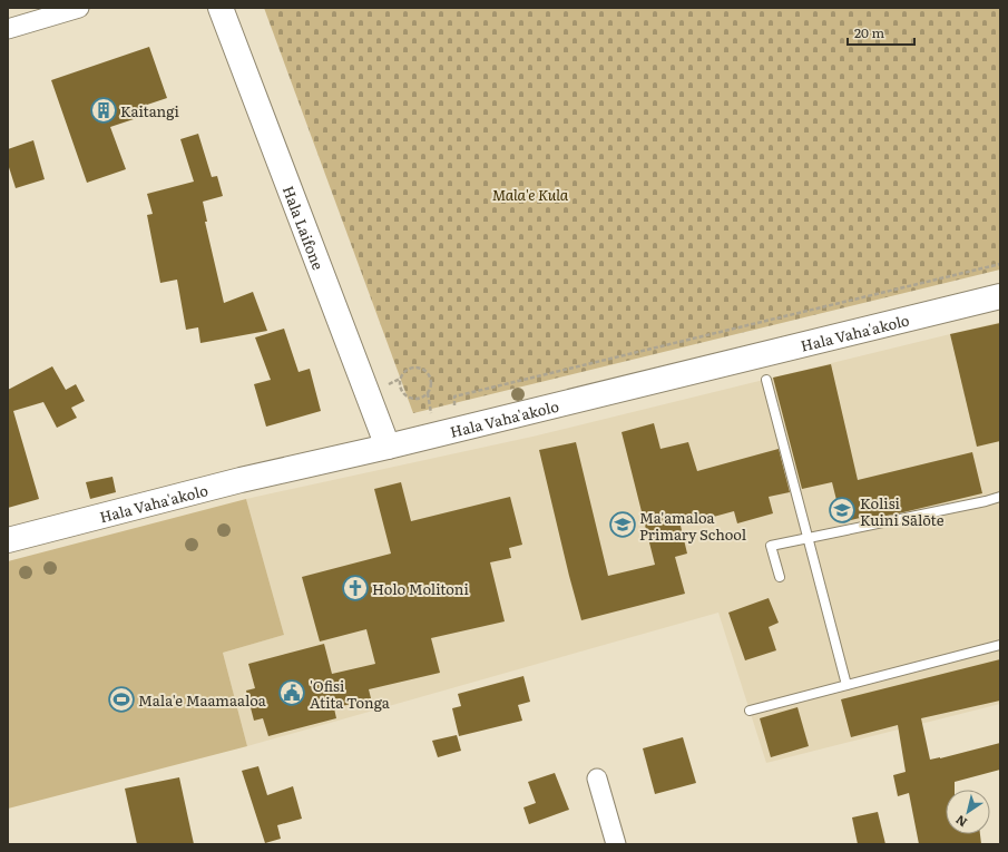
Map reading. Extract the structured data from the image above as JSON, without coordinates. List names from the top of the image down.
{
  "streets": {
    "main road": ["Hala Laifone", "Hala Vaha'akolo"]
  },
  "crossings": [
    ["Hala Laifone", "Hala Vaha'akolo"]
  ],
  "parks": ["Mala'e Kula"],
  "places": {
    "building": ["Kaitangi"],
    "school or university": ["Kolisi Kuini Sālōte", "Ma'amaloa Primary School"],
    "church": ["Holo Molitoni"],
    "public building": ["'Ofisi Atita Tonga"],
    "sports": ["Mala'e Maamaaloa"]
  },
  "scale_bar": "20 m",
  "north": "bottom left"
}
